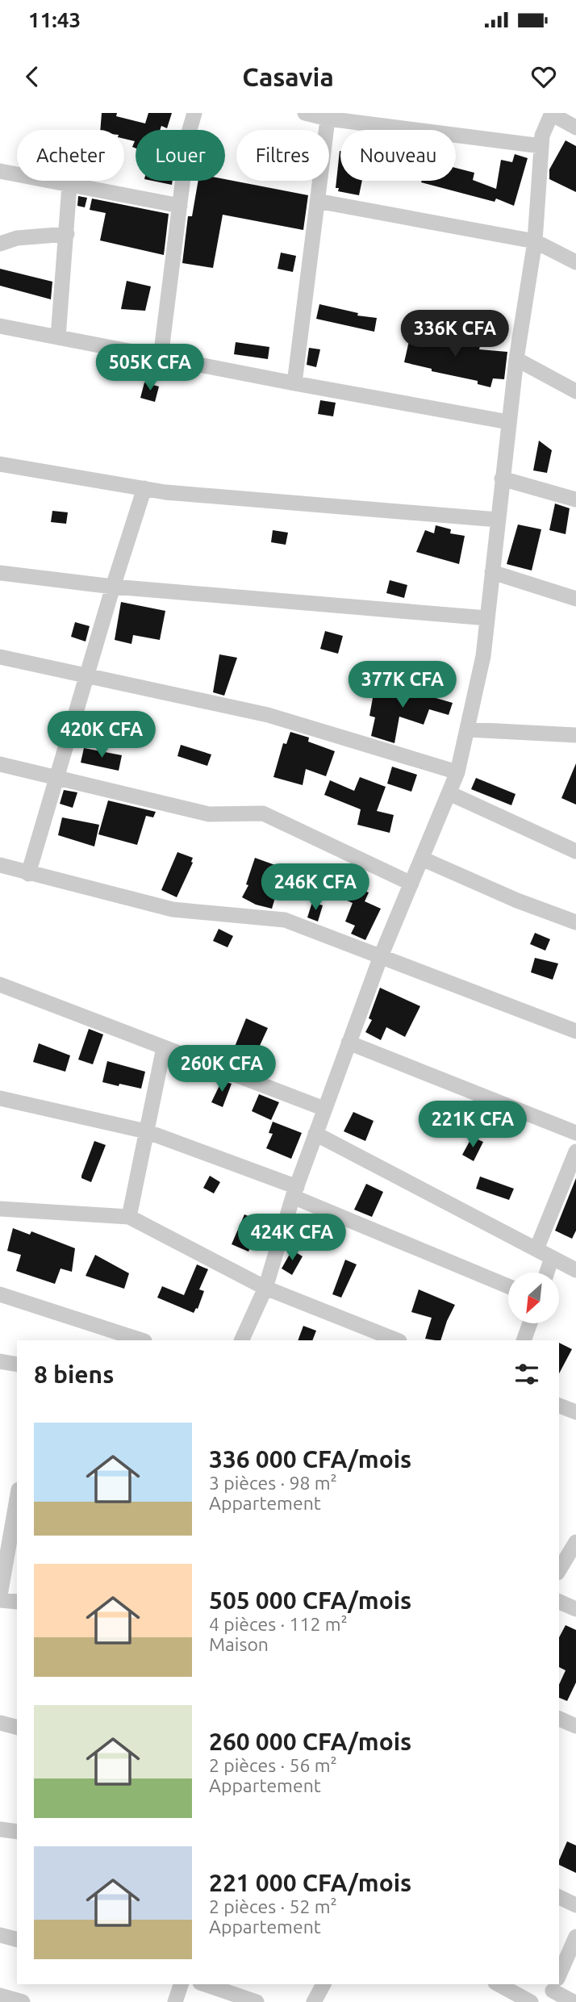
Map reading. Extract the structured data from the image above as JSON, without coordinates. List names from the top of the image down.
{
  "north": "bottom left",
  "page": {
    "status": "11:43",
    "header": "Casavia",
    "chip": [
      "Acheter",
      "Louer",
      "Filtres",
      "Nouveau"
    ],
    "price": [
      "336K CFA",
      "505K CFA",
      "377K CFA",
      "420K CFA",
      "246K CFA",
      "260K CFA",
      "221K CFA",
      "424K CFA"
    ],
    "heading": "8 biens",
    "list": [
      {
        "name": "336 000 CFA/mois",
        "note": "3 pièces · 98 m² · Appartement"
      },
      {
        "name": "505 000 CFA/mois",
        "note": "4 pièces · 112 m² · Maison"
      },
      {
        "name": "260 000 CFA/mois",
        "note": "2 pièces · 56 m² · Appartement"
      },
      {
        "name": "221 000 CFA/mois",
        "note": "2 pièces · 52 m² · Appartement"
      }
    ]
  }
}
